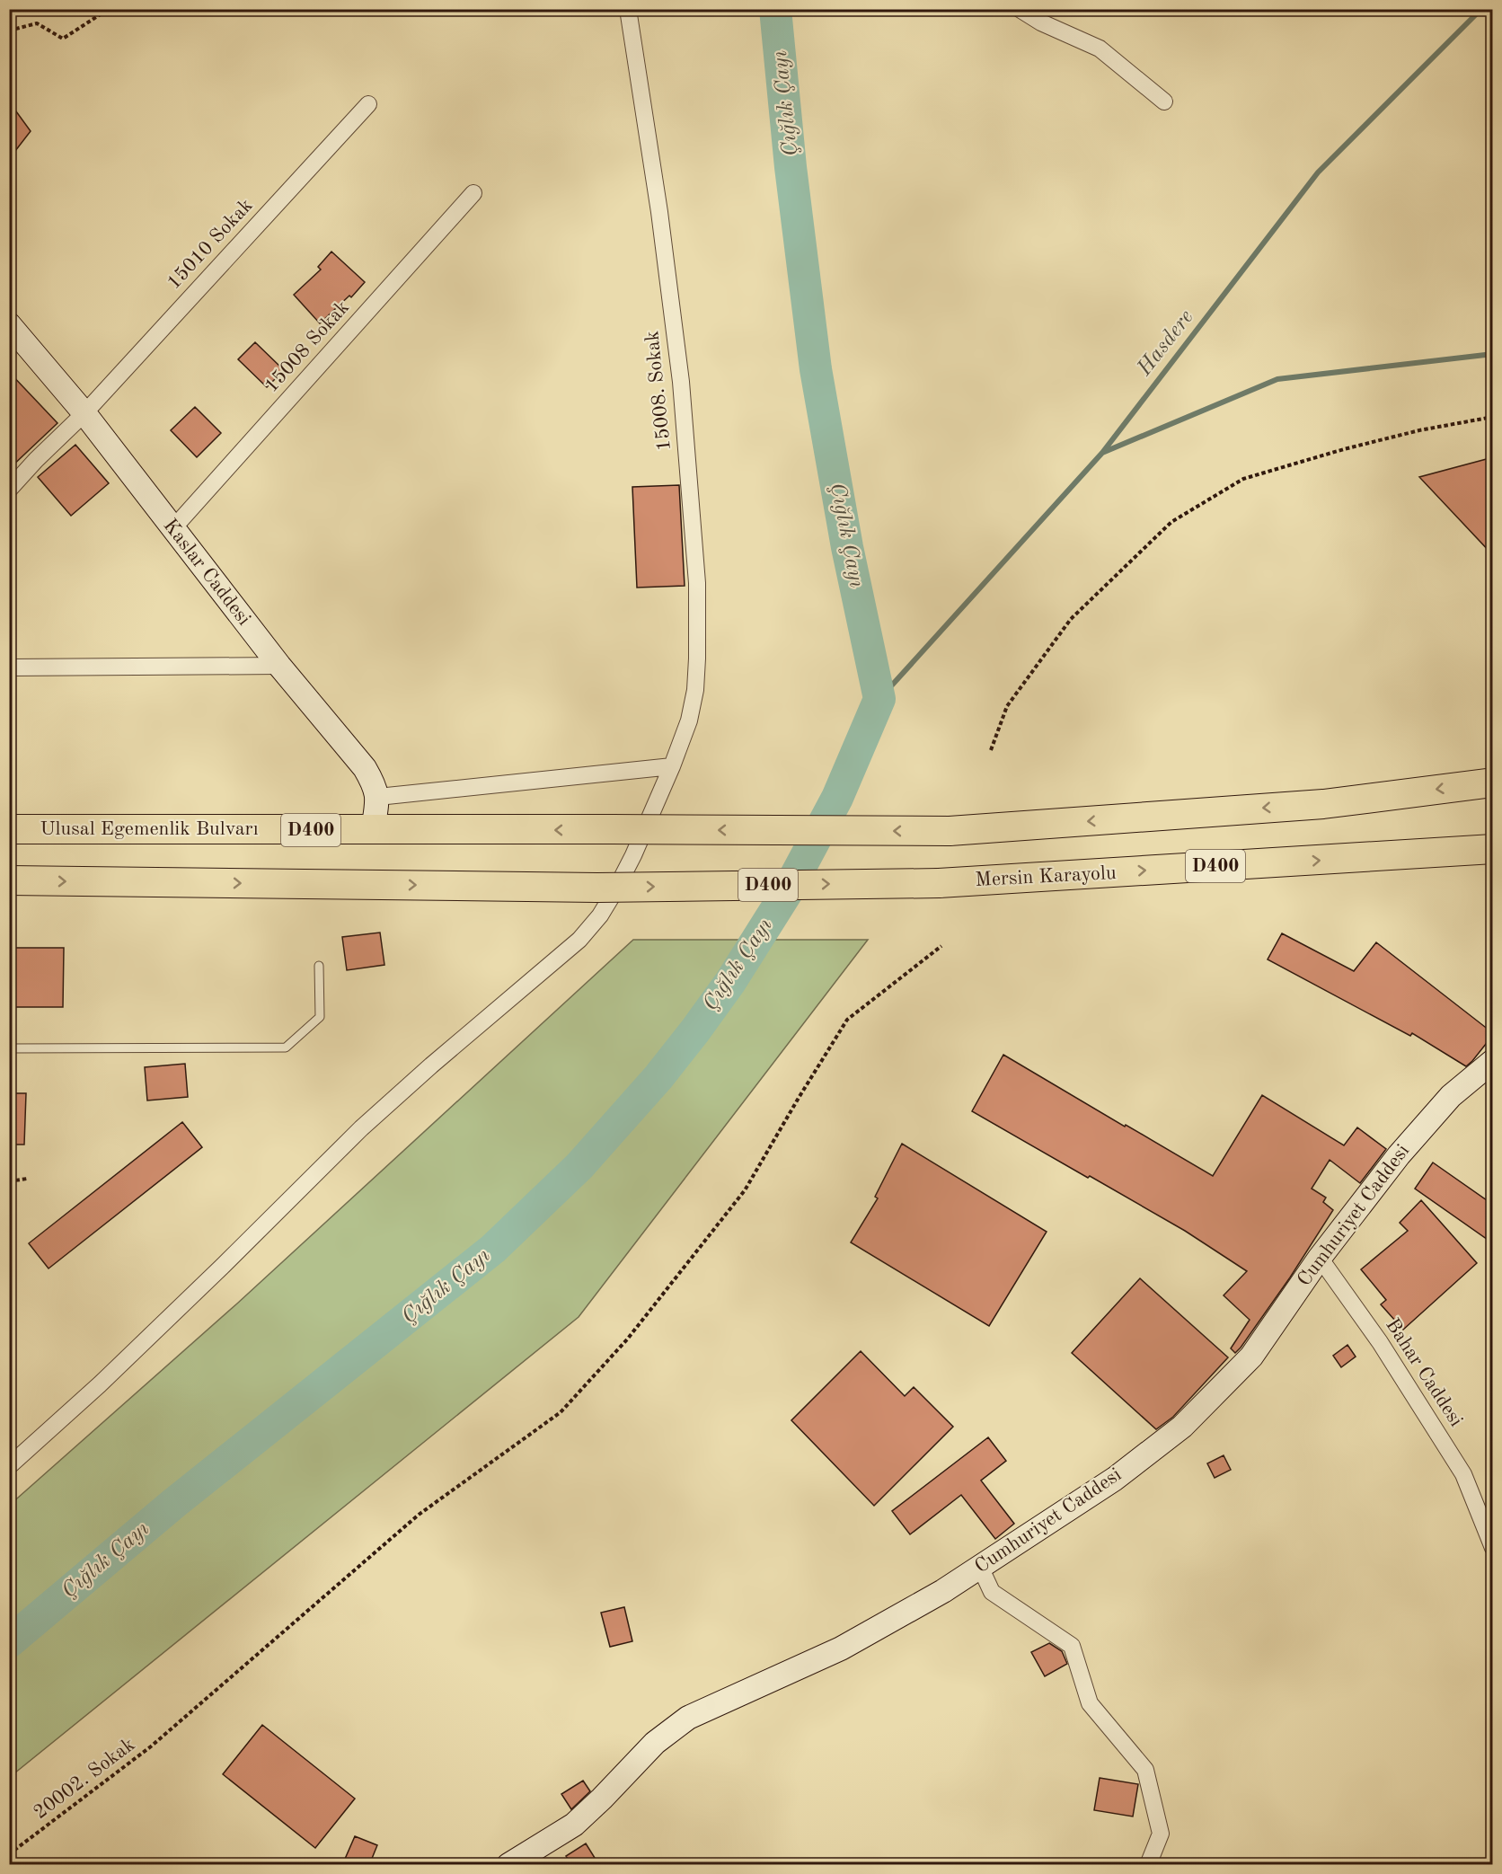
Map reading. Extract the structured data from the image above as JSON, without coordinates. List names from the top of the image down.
{
  "streets": {
    "highway": ["Ulusal Egemenlik Bulvarı", "D400", "Mersin Karayolu"],
    "street": [
      "15010 Sokak",
      "15008 Sokak",
      "15008. Sokak",
      "Kaslar Caddesi",
      "Cumhuriyet Caddesi",
      "Bahar Caddesi"
    ],
    "path": ["20002. Sokak"]
  },
  "crossings": [
    ["15010 Sokak", "Kaslar Caddesi"],
    ["15008 Sokak", "Kaslar Caddesi"],
    ["Cumhuriyet Caddesi", "Bahar Caddesi"]
  ],
  "one_way": ["Ulusal Egemenlik Bulvarı", "Mersin Karayolu"],
  "water": ["Çığlık Çayı", "Hasdere"]
}
